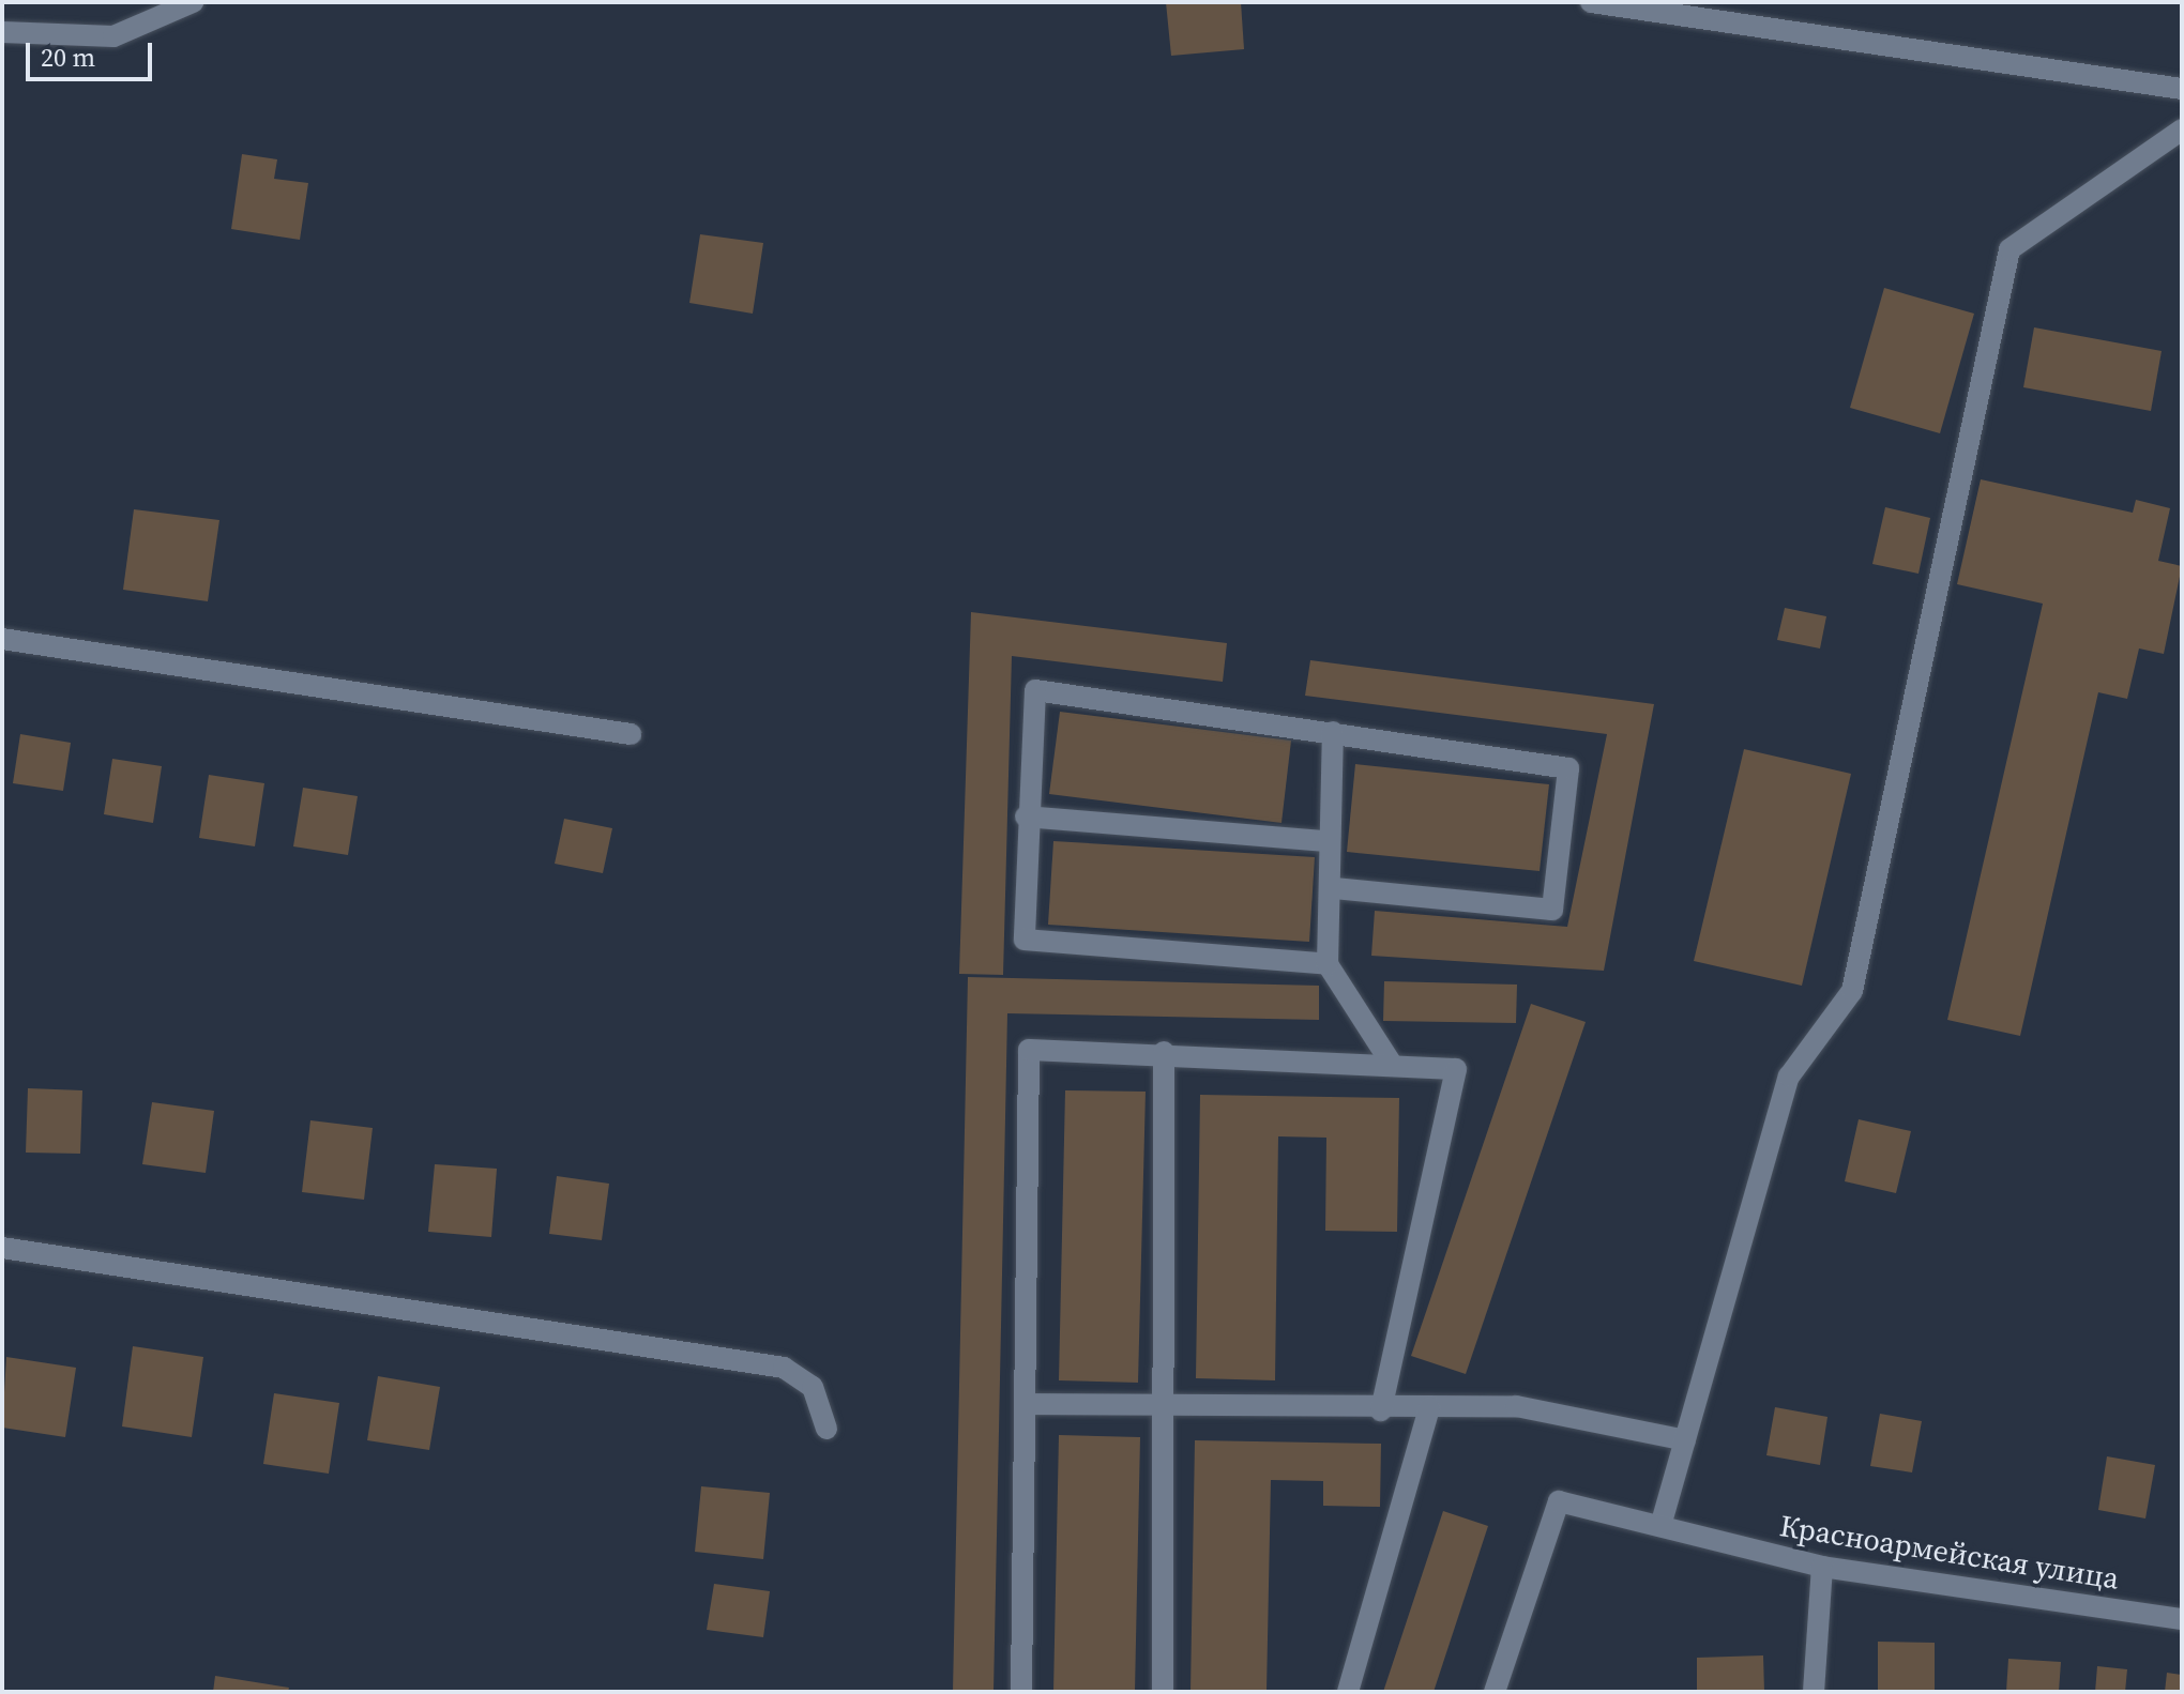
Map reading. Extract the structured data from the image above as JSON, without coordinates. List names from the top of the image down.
{
  "streets": {
    "street": ["Красноармейская улица"]
  },
  "scale_bar": "20 m"
}
